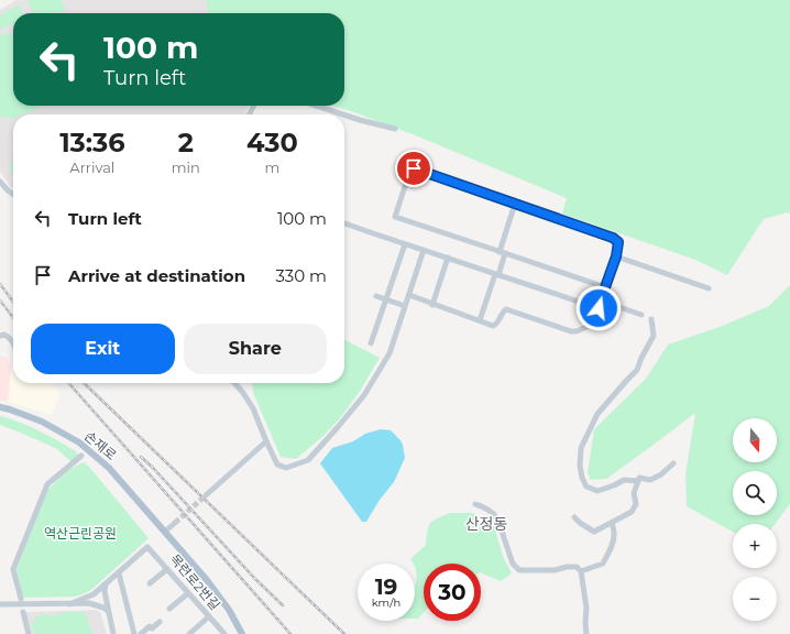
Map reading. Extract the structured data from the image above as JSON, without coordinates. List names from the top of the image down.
{
  "streets": {
    "main road": ["손재로"],
    "street": ["목련로2번길"]
  },
  "districts": ["산정동"],
  "parks": ["역산근린공원"],
  "north": "bottom",
  "page": {
    "turn": ["100 m", "Turn left"],
    "eta": [
      "13:36",
      "Arrival",
      "2",
      "min",
      "430",
      "m"
    ],
    "list": [
      {
        "name": "Turn left",
        "value": "100 m"
      },
      {
        "name": "Arrive at destination",
        "value": "330 m"
      }
    ],
    "buttons": ["Exit", "Share"],
    "map_buttons": ["+", "−"],
    "speed": "19 km/h",
    "limit": "30"
  }
}
